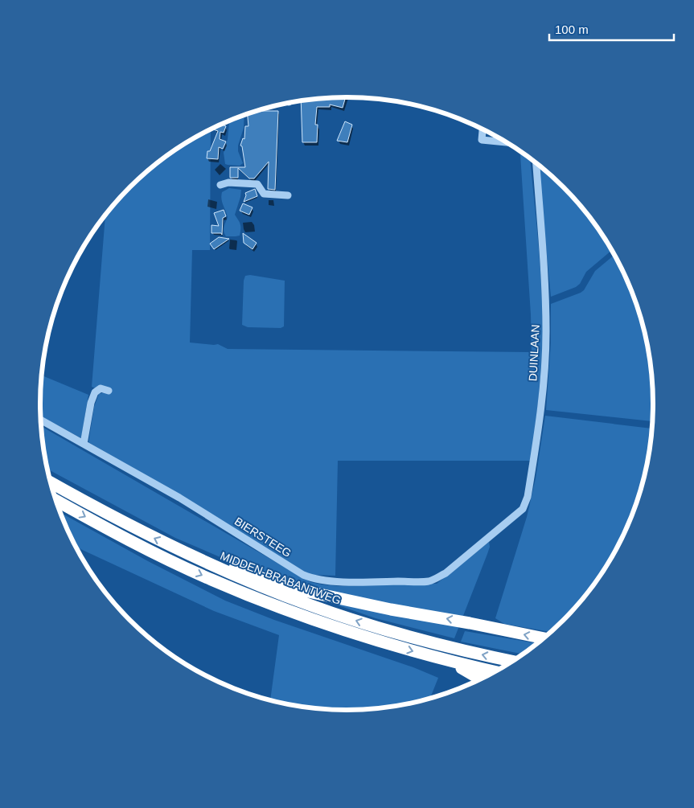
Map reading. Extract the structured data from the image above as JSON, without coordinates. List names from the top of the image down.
{
  "streets": {
    "highway": ["MIDDEN-BRABANTWEG"],
    "street": ["DUINLAAN", "BIERSTEEG"]
  },
  "crossings": [
    ["DUINLAAN", "BIERSTEEG"]
  ],
  "scale_bar": "100 m"
}
